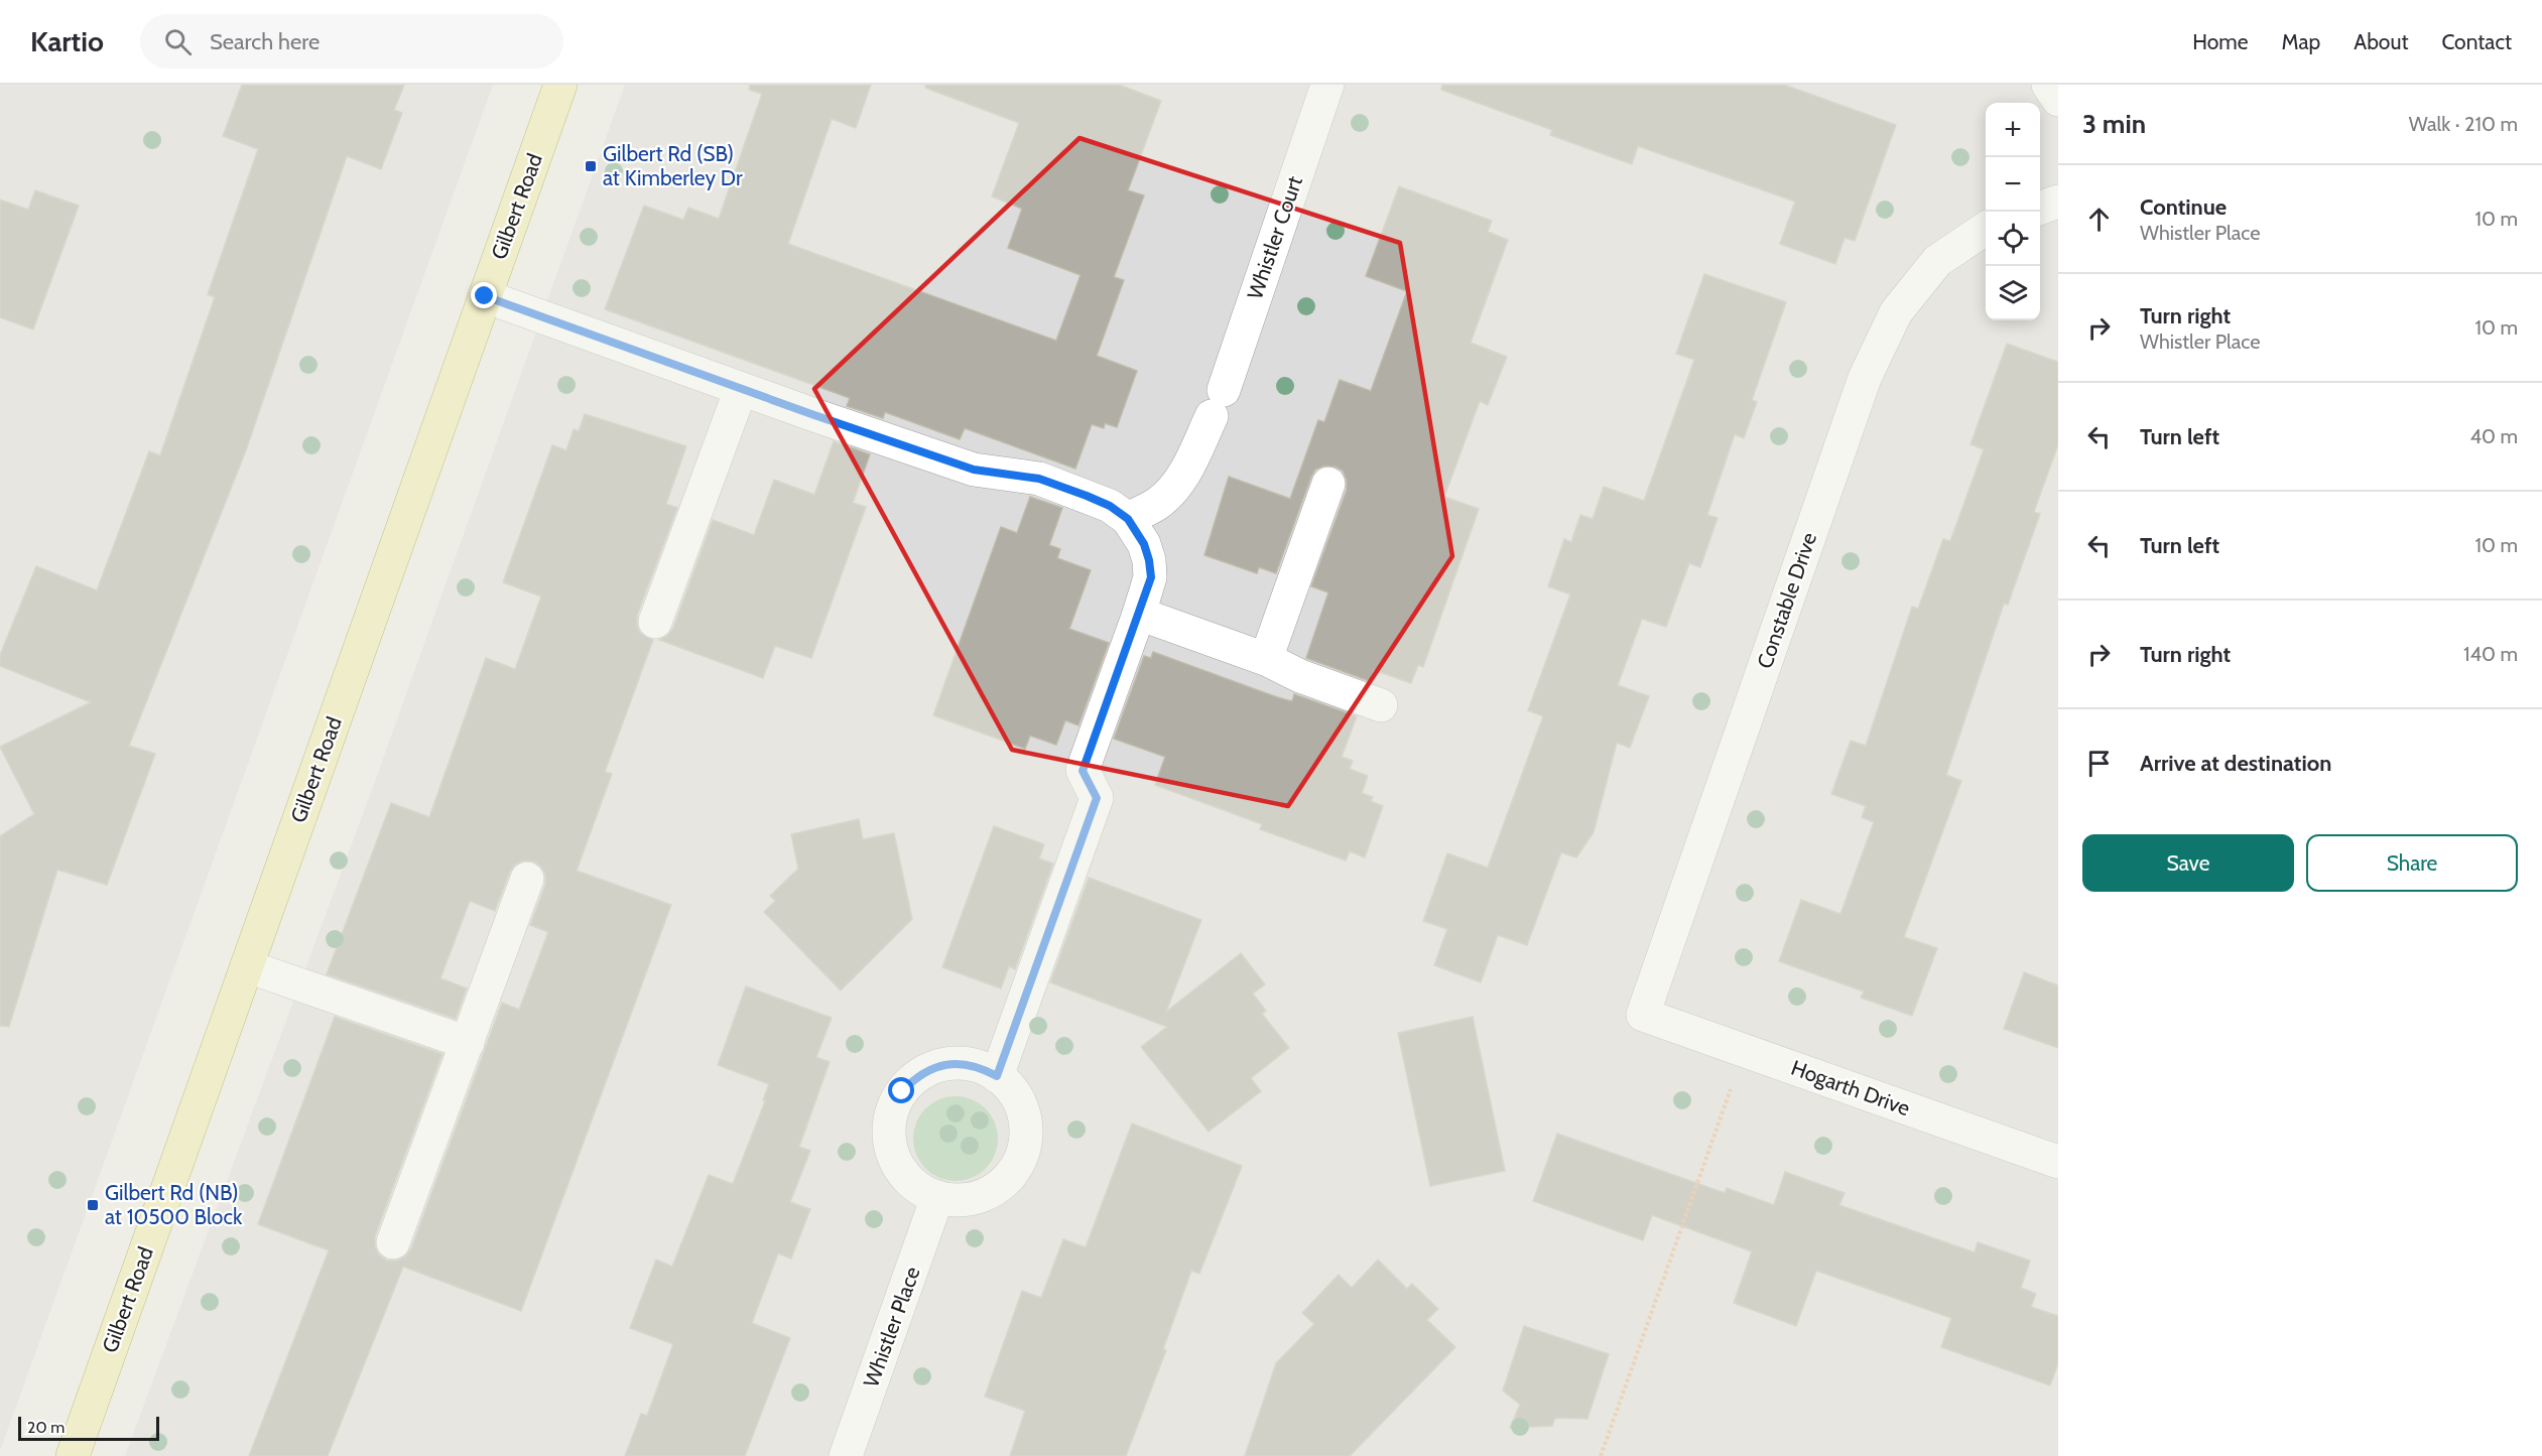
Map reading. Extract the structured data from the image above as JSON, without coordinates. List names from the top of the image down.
{
  "streets": {
    "main road": ["Gilbert Road"],
    "street": [
      "Whistler Court",
      "Constable Drive",
      "Hogarth Drive",
      "Whistler Place"
    ]
  },
  "crossings": [
    ["Constable Drive", "Hogarth Drive"]
  ],
  "places": {
    "transit": ["Gilbert Rd (SB) at Kimberley Dr", "Gilbert Rd (NB) at 10500 Block"]
  },
  "scale_bar": "20 m",
  "page": {
    "header": "Kartio",
    "search": "Search here",
    "nav": [
      "Home",
      "Map",
      "About",
      "Contact"
    ],
    "heading": ["3 min", "Walk · 210 m"],
    "map_buttons": ["+", "−"],
    "list": [
      ["Continue", "Whistler Place", "10 m"],
      ["Turn right", "Whistler Place", "10 m"],
      ["Turn left", "40 m"],
      ["Turn left", "10 m"],
      ["Turn right", "140 m"],
      "Arrive at destination"
    ],
    "buttons": ["Save", "Share"],
    "scale": "20 m"
  }
}
